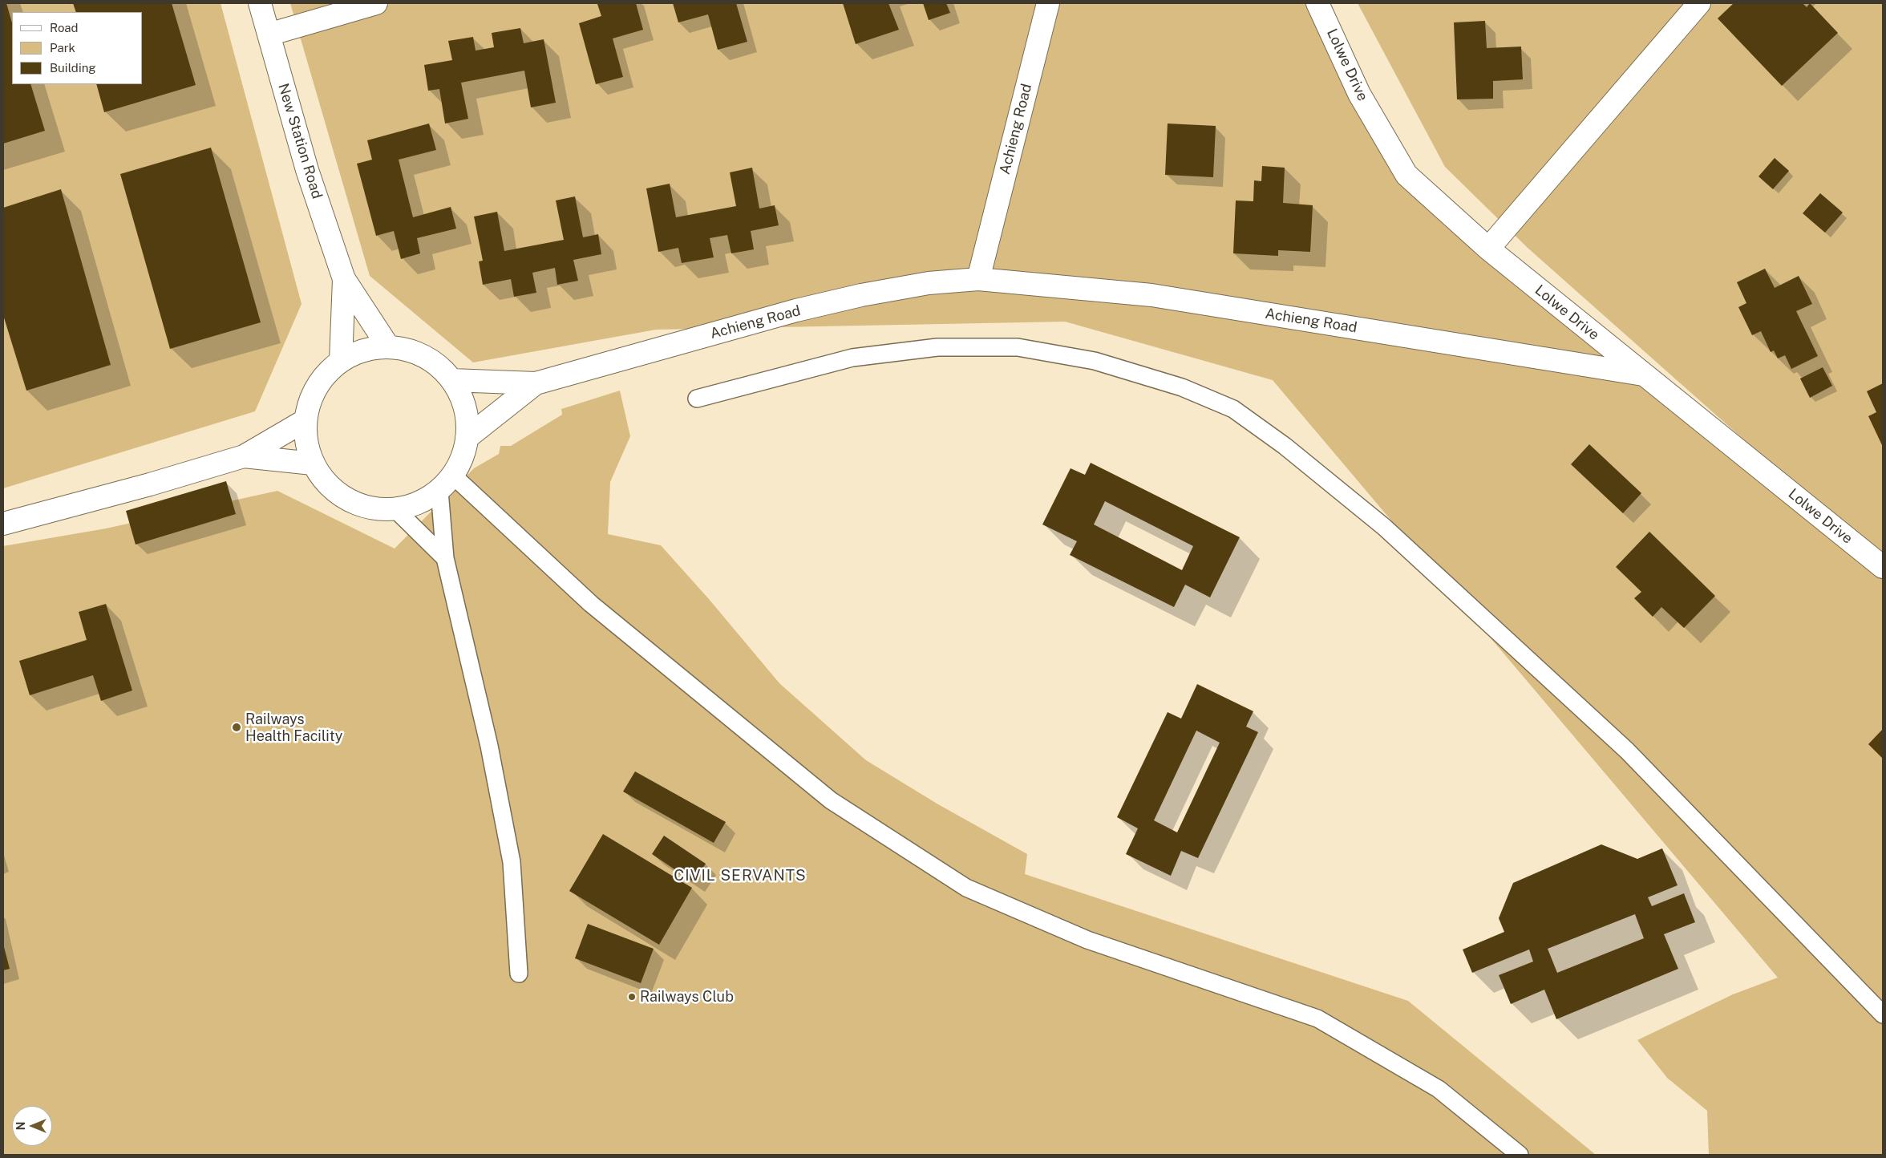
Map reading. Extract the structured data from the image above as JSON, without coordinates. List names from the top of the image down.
{
  "streets": {
    "street": ["Lolwe Drive", "Achieng Road", "New Station Road"]
  },
  "crossings": [
    ["Lolwe Drive", "Achieng Road"]
  ],
  "districts": ["CIVIL SERVANTS"],
  "places": ["Railways Health Facility", "Railways Club"],
  "legend": ["Road", "Park", "Building"],
  "north": "left"
}
